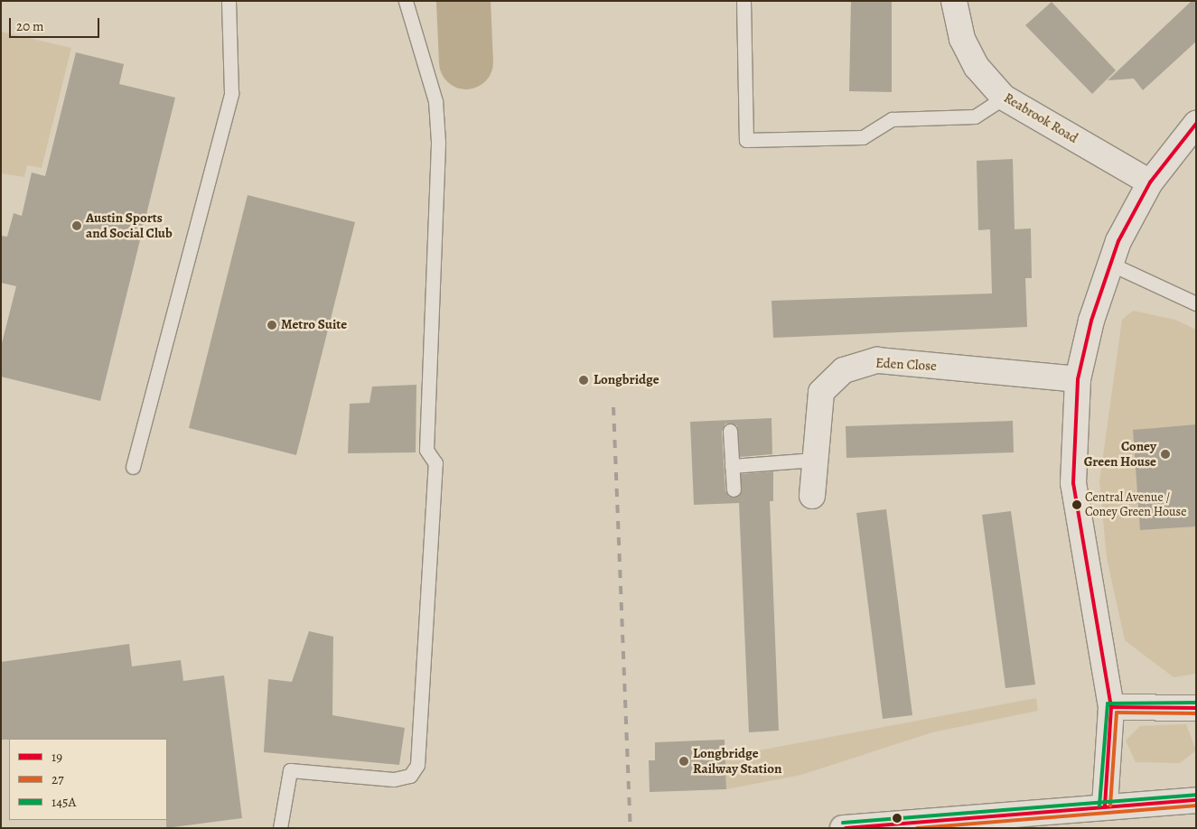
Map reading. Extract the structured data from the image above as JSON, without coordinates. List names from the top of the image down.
{
  "streets": {
    "street": ["Reabrook Road", "Eden Close"]
  },
  "places": [
    "Austin Sports and Social Club",
    "Metro Suite",
    "Longbridge",
    "Coney Green House",
    "Central Avenue / Coney Green House",
    "Longbridge Railway Station"
  ],
  "lines": ["transit line 19", "transit line 145A", "transit line 27"],
  "legend": ["19", "27", "145A"],
  "scale_bar": "20 m"
}
